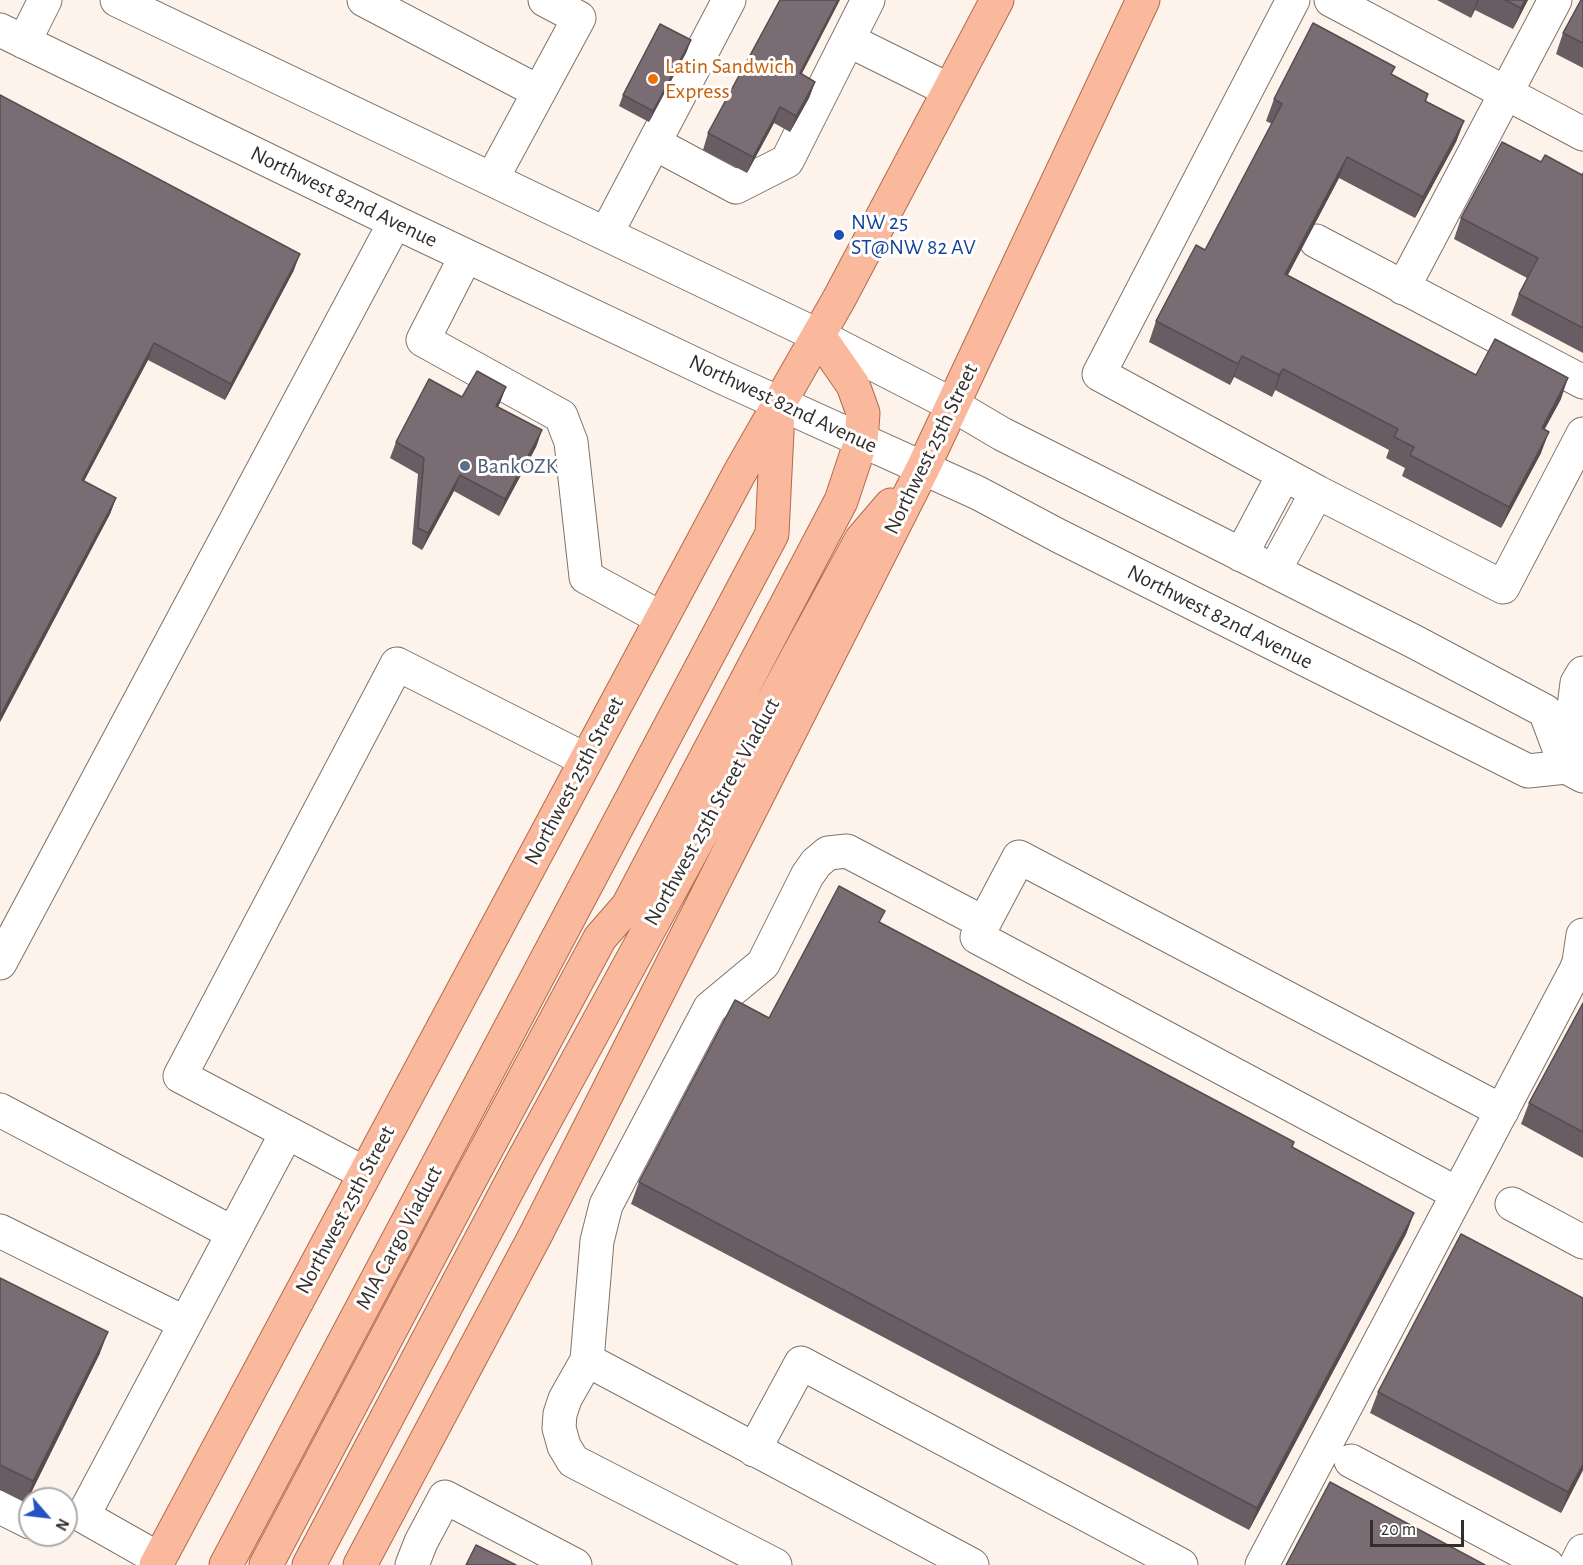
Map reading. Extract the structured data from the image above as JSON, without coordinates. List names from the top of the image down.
{
  "streets": {
    "main road": ["Northwest 25th Street", "Northwest 25th Street Viaduct", "MIA Cargo Viaduct"],
    "street": ["Northwest 82nd Avenue"]
  },
  "crossings": [
    ["Northwest 82nd Avenue", "Northwest 25th Street"],
    ["Northwest 82nd Avenue", "Northwest 25th Street Viaduct"],
    ["Northwest 82nd Avenue", "MIA Cargo Viaduct"],
    ["Northwest 25th Street", "Northwest 25th Street Viaduct"],
    ["Northwest 25th Street", "MIA Cargo Viaduct"]
  ],
  "places": ["Latin Sandwich Express", "NW 25 ST@NW 82 AV", "BankOZK"],
  "scale_bar": "20 m",
  "north": "bottom right"
}
